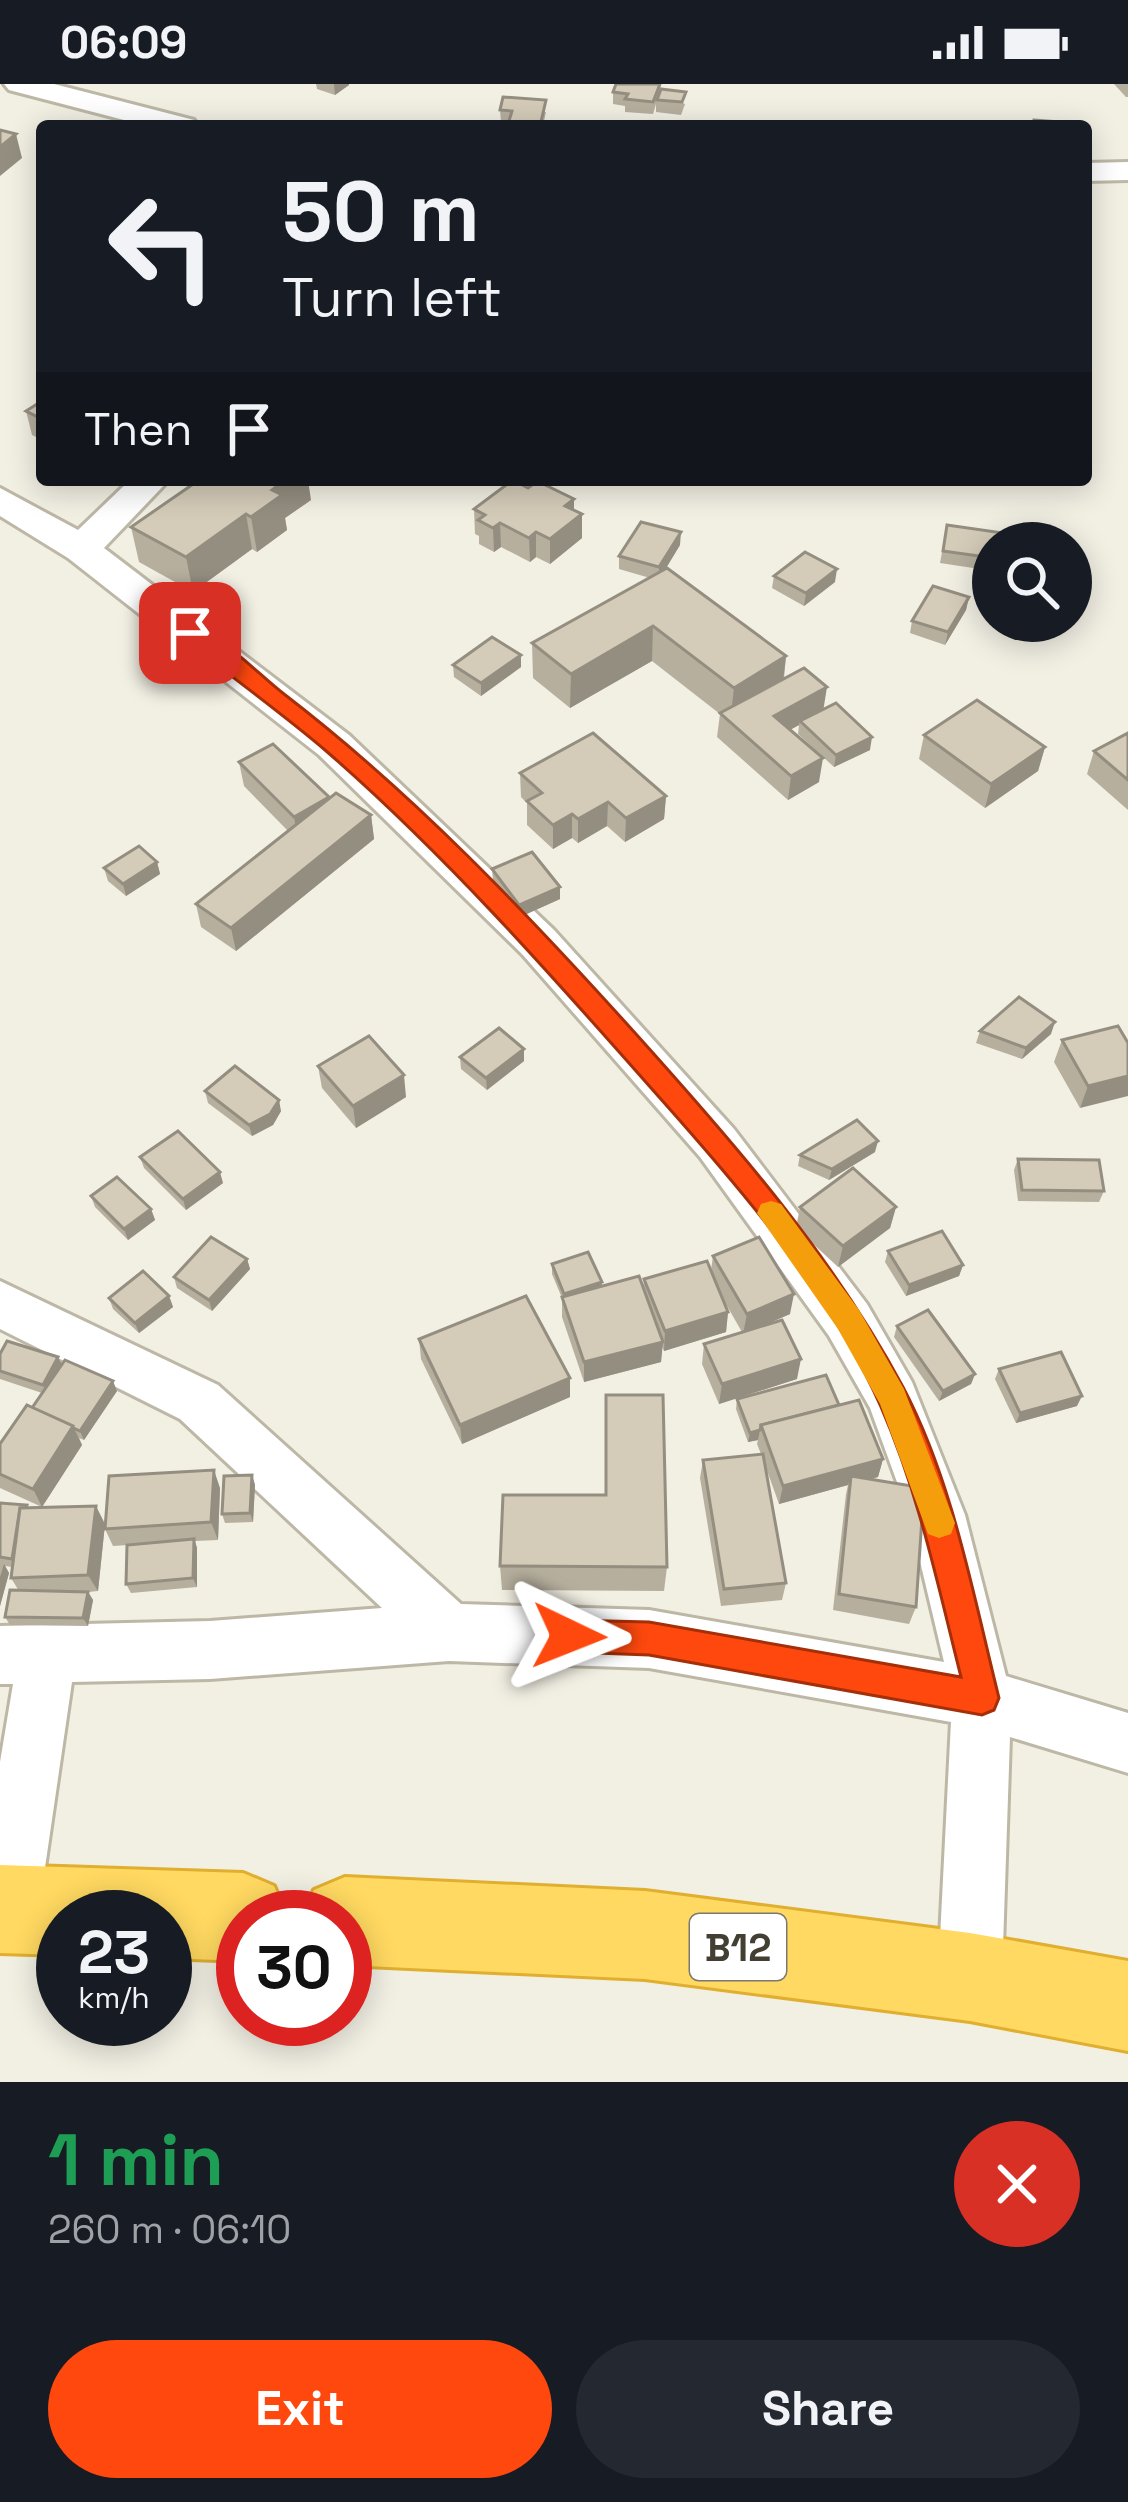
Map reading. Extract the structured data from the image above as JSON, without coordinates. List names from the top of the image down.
{
  "streets": {
    "highway": ["B12"]
  },
  "page": {
    "status": "06:09",
    "turn": ["50 m", "Turn left"],
    "then": "Then",
    "speed": "23 km/h",
    "limit": "30",
    "heading": ["1 min", "260 m · 06:10"],
    "buttons": ["Exit", "Share"]
  }
}
